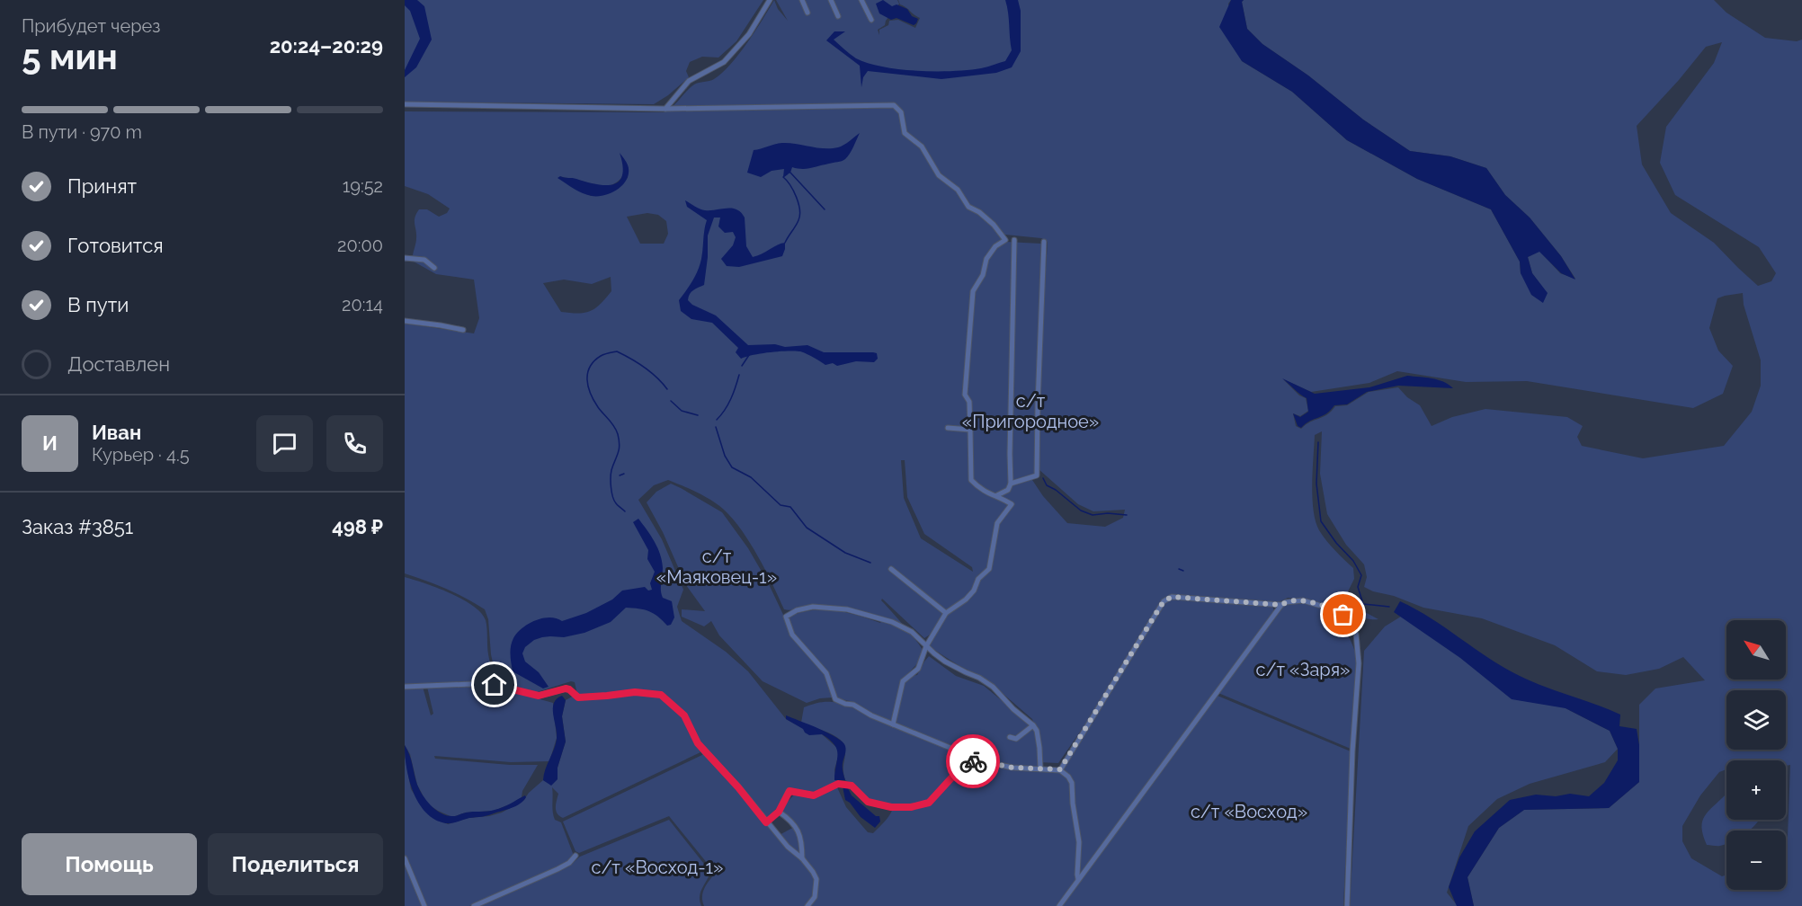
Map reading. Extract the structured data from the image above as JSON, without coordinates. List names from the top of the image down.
{
  "parks": [
    "с/т «Пригородное»",
    "с/т «Маяковец-1»",
    "с/т «Заря»",
    "с/т «Восход»",
    "с/т «Восход-1»"
  ],
  "north": "top left",
  "page": {
    "heading": ["5 мин", "Прибудет через", "20:24–20:29"],
    "panel": [
      "Иван",
      "Курьер · 4.5",
      "Заказ #3851",
      "498 ₽"
    ],
    "bar": "В пути · 970 m",
    "list": [
      ["Принят", "19:52"],
      ["Готовится", "20:00"],
      ["В пути", "20:14"],
      "Доставлен"
    ],
    "round": "И",
    "map_buttons": ["+", "−"],
    "buttons": ["Помощь", "Поделиться"]
  }
}
